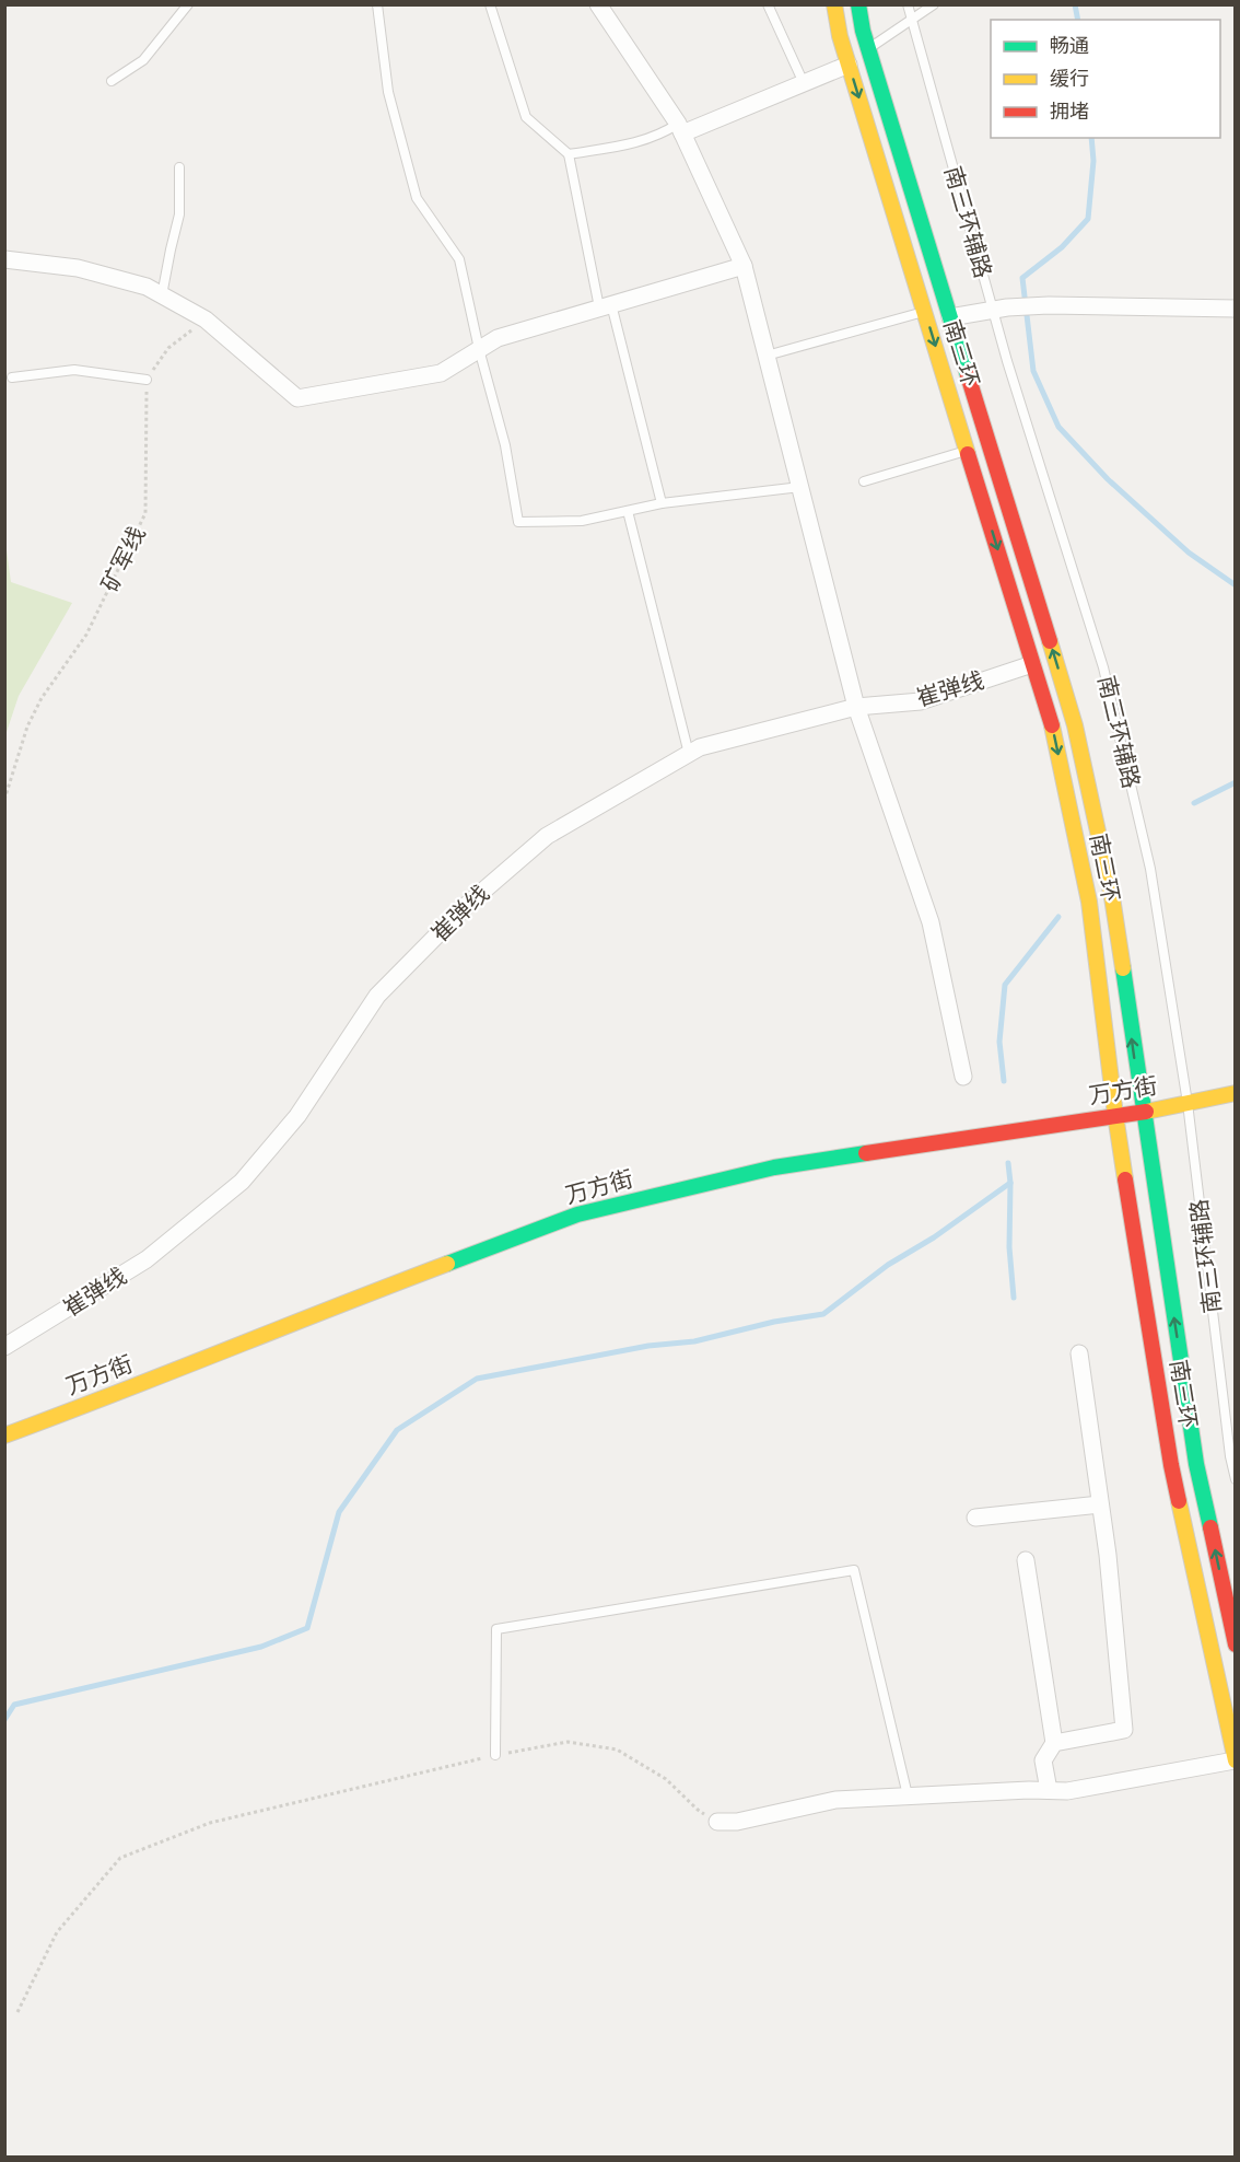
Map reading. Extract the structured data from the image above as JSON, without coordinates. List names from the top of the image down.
{
  "streets": {
    "main road": ["南三环", "万方街"],
    "street": ["崔弹线"],
    "lane": ["南三环辅路"],
    "path": ["矿军线"]
  },
  "crossings": [
    ["南三环辅路", "万方街"],
    ["南三环", "崔弹线"],
    ["南三环", "万方街"]
  ],
  "legend": ["畅通", "缓行", "拥堵"]
}
